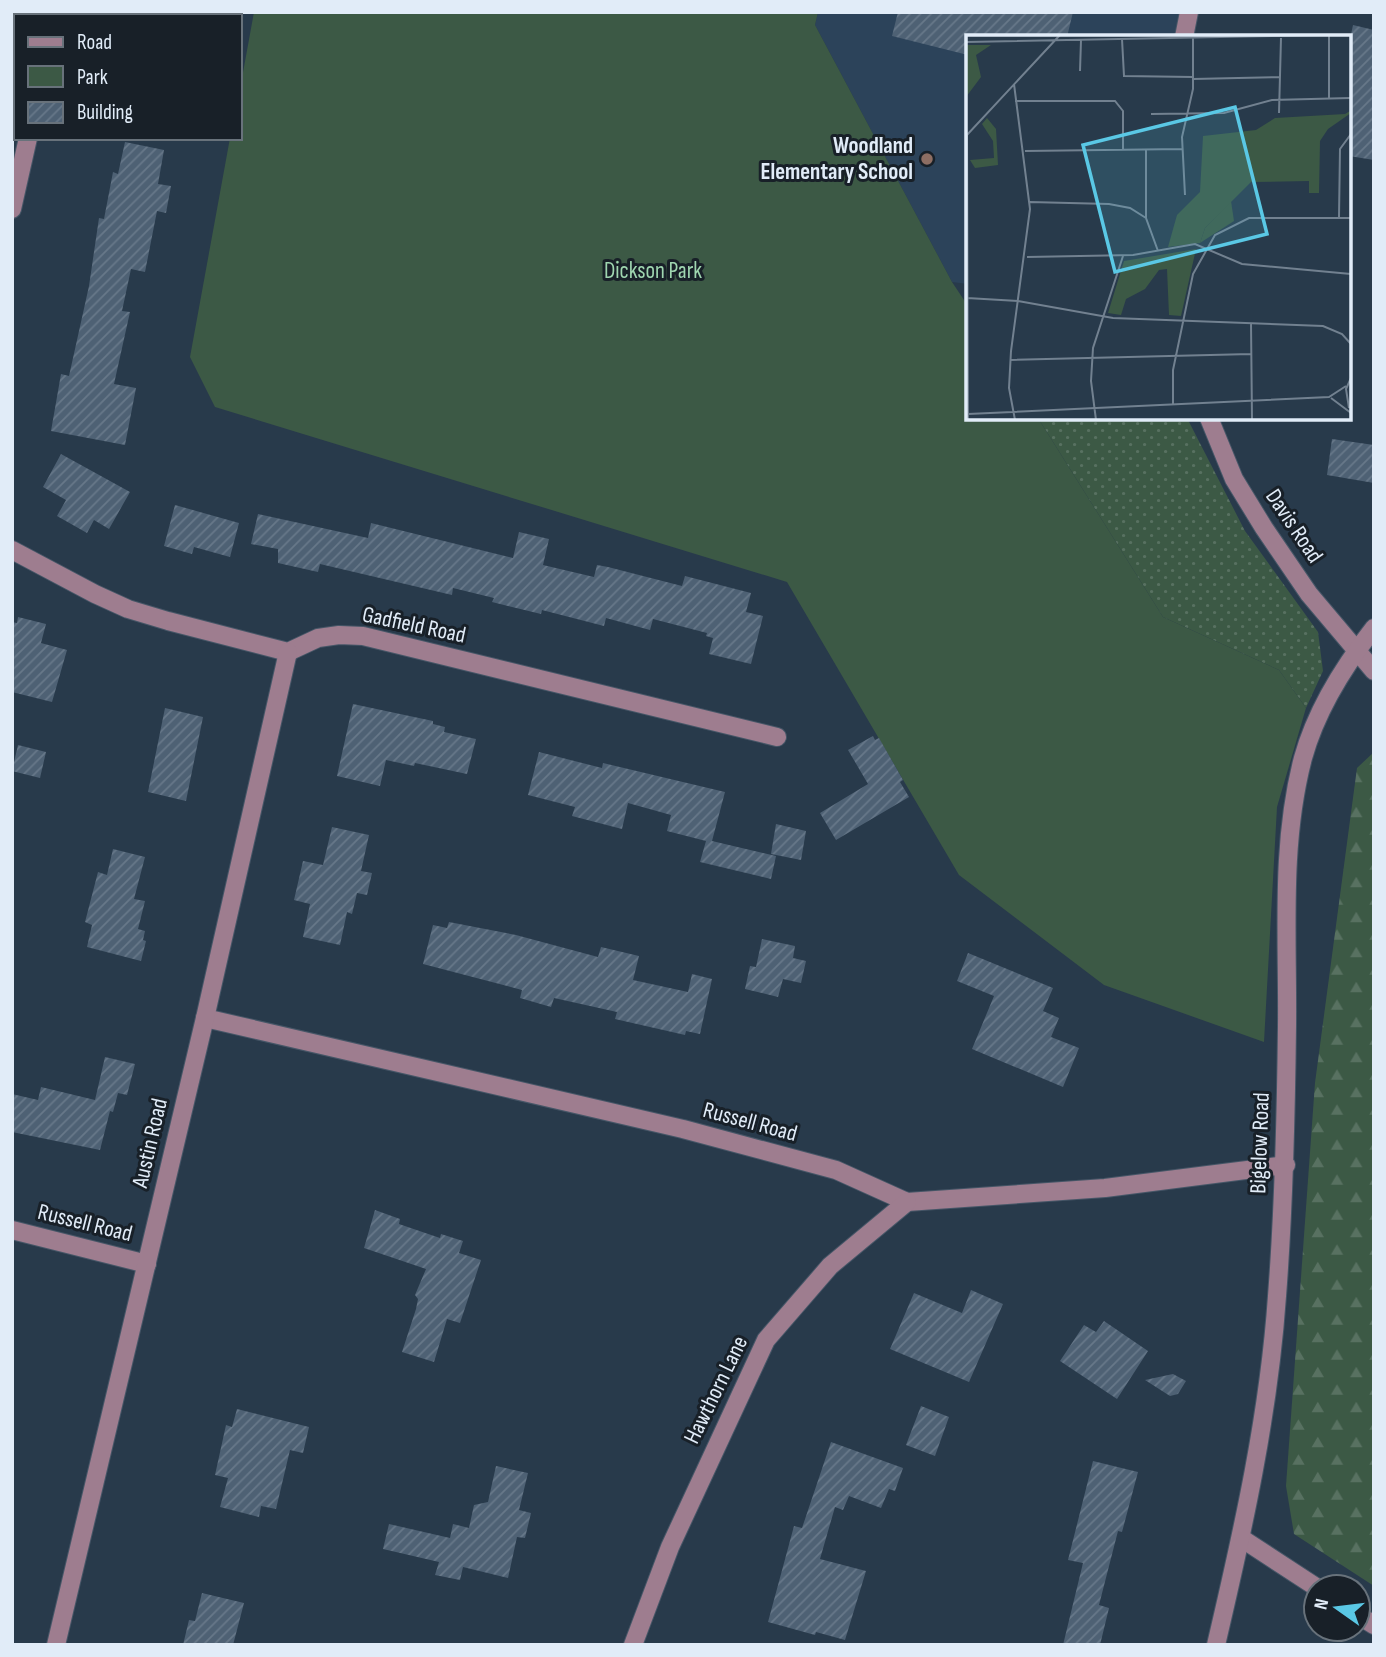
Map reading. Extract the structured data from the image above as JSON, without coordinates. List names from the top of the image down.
{
  "streets": {
    "street": [
      "Davis Road",
      "Gadfield Road",
      "Russell Road",
      "Austin Road",
      "Bigelow Road",
      "Hawthorn Lane"
    ]
  },
  "crossings": [
    ["Davis Road", "Bigelow Road"],
    ["Gadfield Road", "Austin Road"],
    ["Russell Road", "Austin Road"],
    ["Russell Road", "Bigelow Road"],
    ["Russell Road", "Hawthorn Lane"]
  ],
  "parks": ["Dickson Park"],
  "places": ["Woodland Elementary School"],
  "legend": ["Road", "Park", "Building"],
  "north": "left"
}
